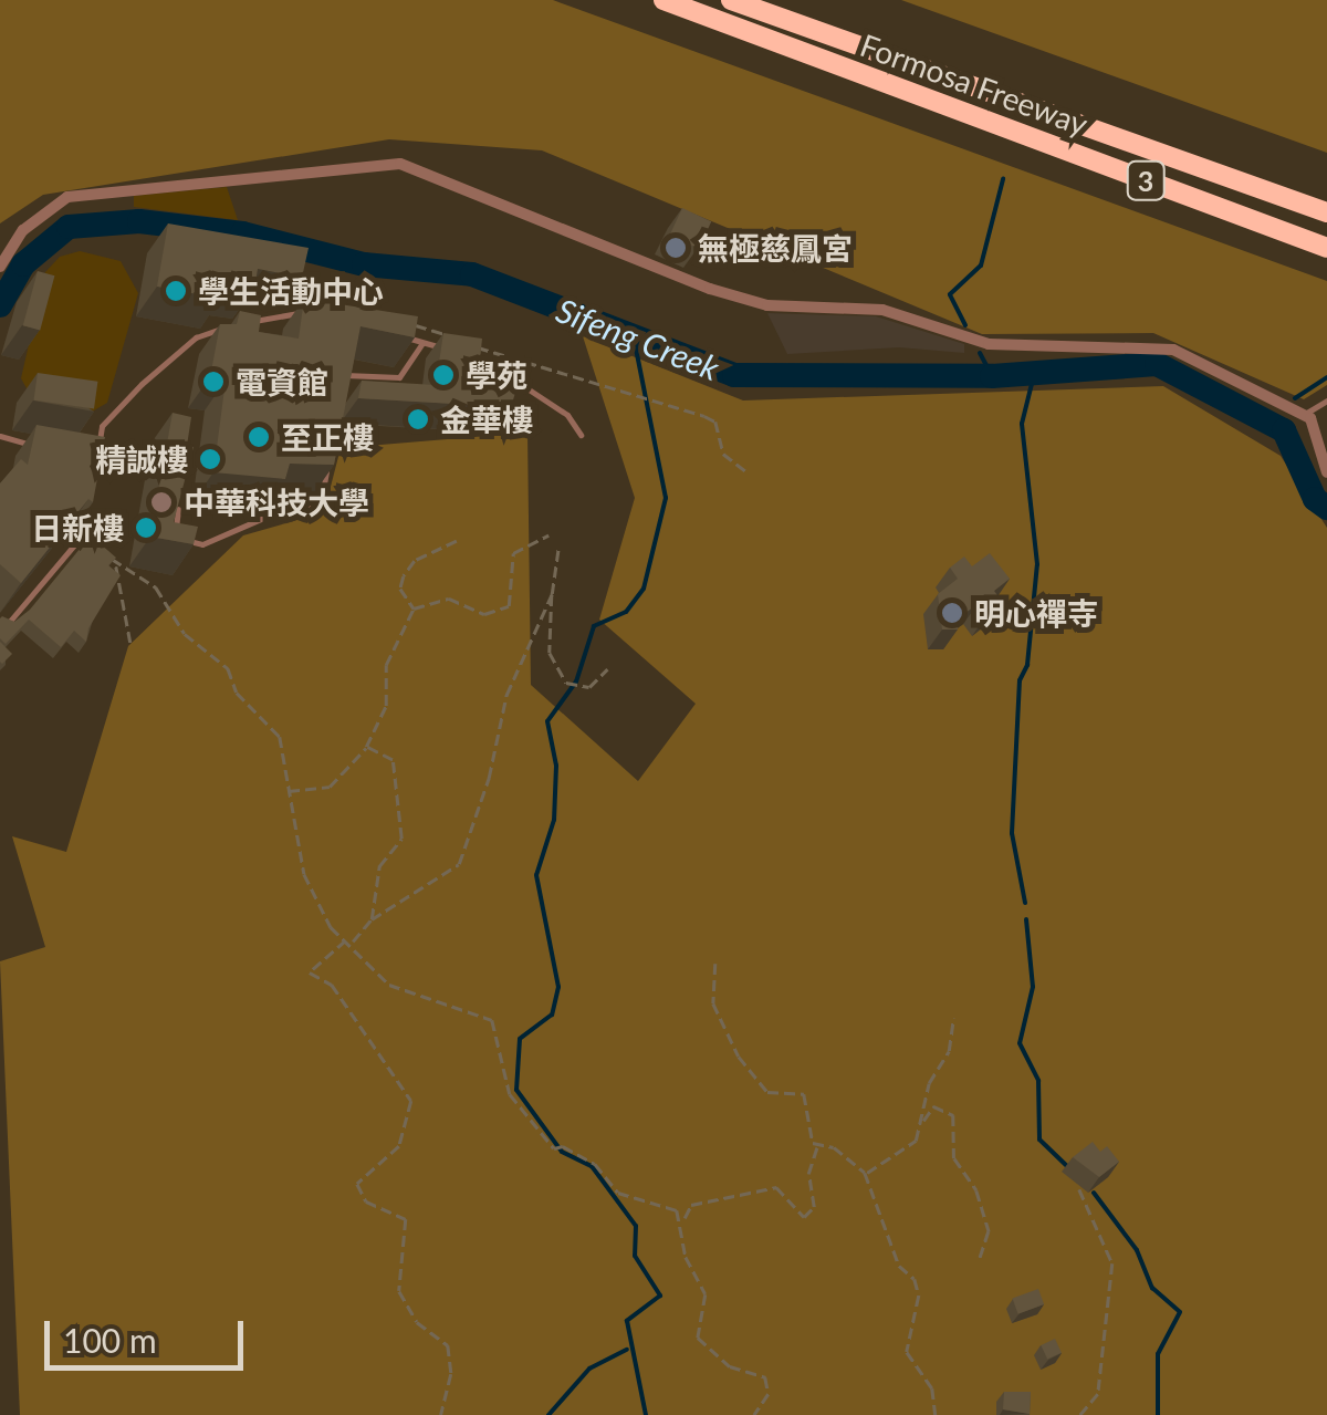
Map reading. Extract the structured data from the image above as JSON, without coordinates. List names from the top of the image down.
{
  "streets": {
    "highway": ["Formosa Freeway", "3"]
  },
  "water": ["Sifeng Creek"],
  "places": [
    "無極慈鳳宮",
    "學生活動中心",
    "學苑",
    "電資館",
    "金華樓",
    "至正樓",
    "精誠樓",
    "中華科技大學",
    "日新樓",
    "明心禪寺"
  ],
  "scale_bar": "100 m"
}
